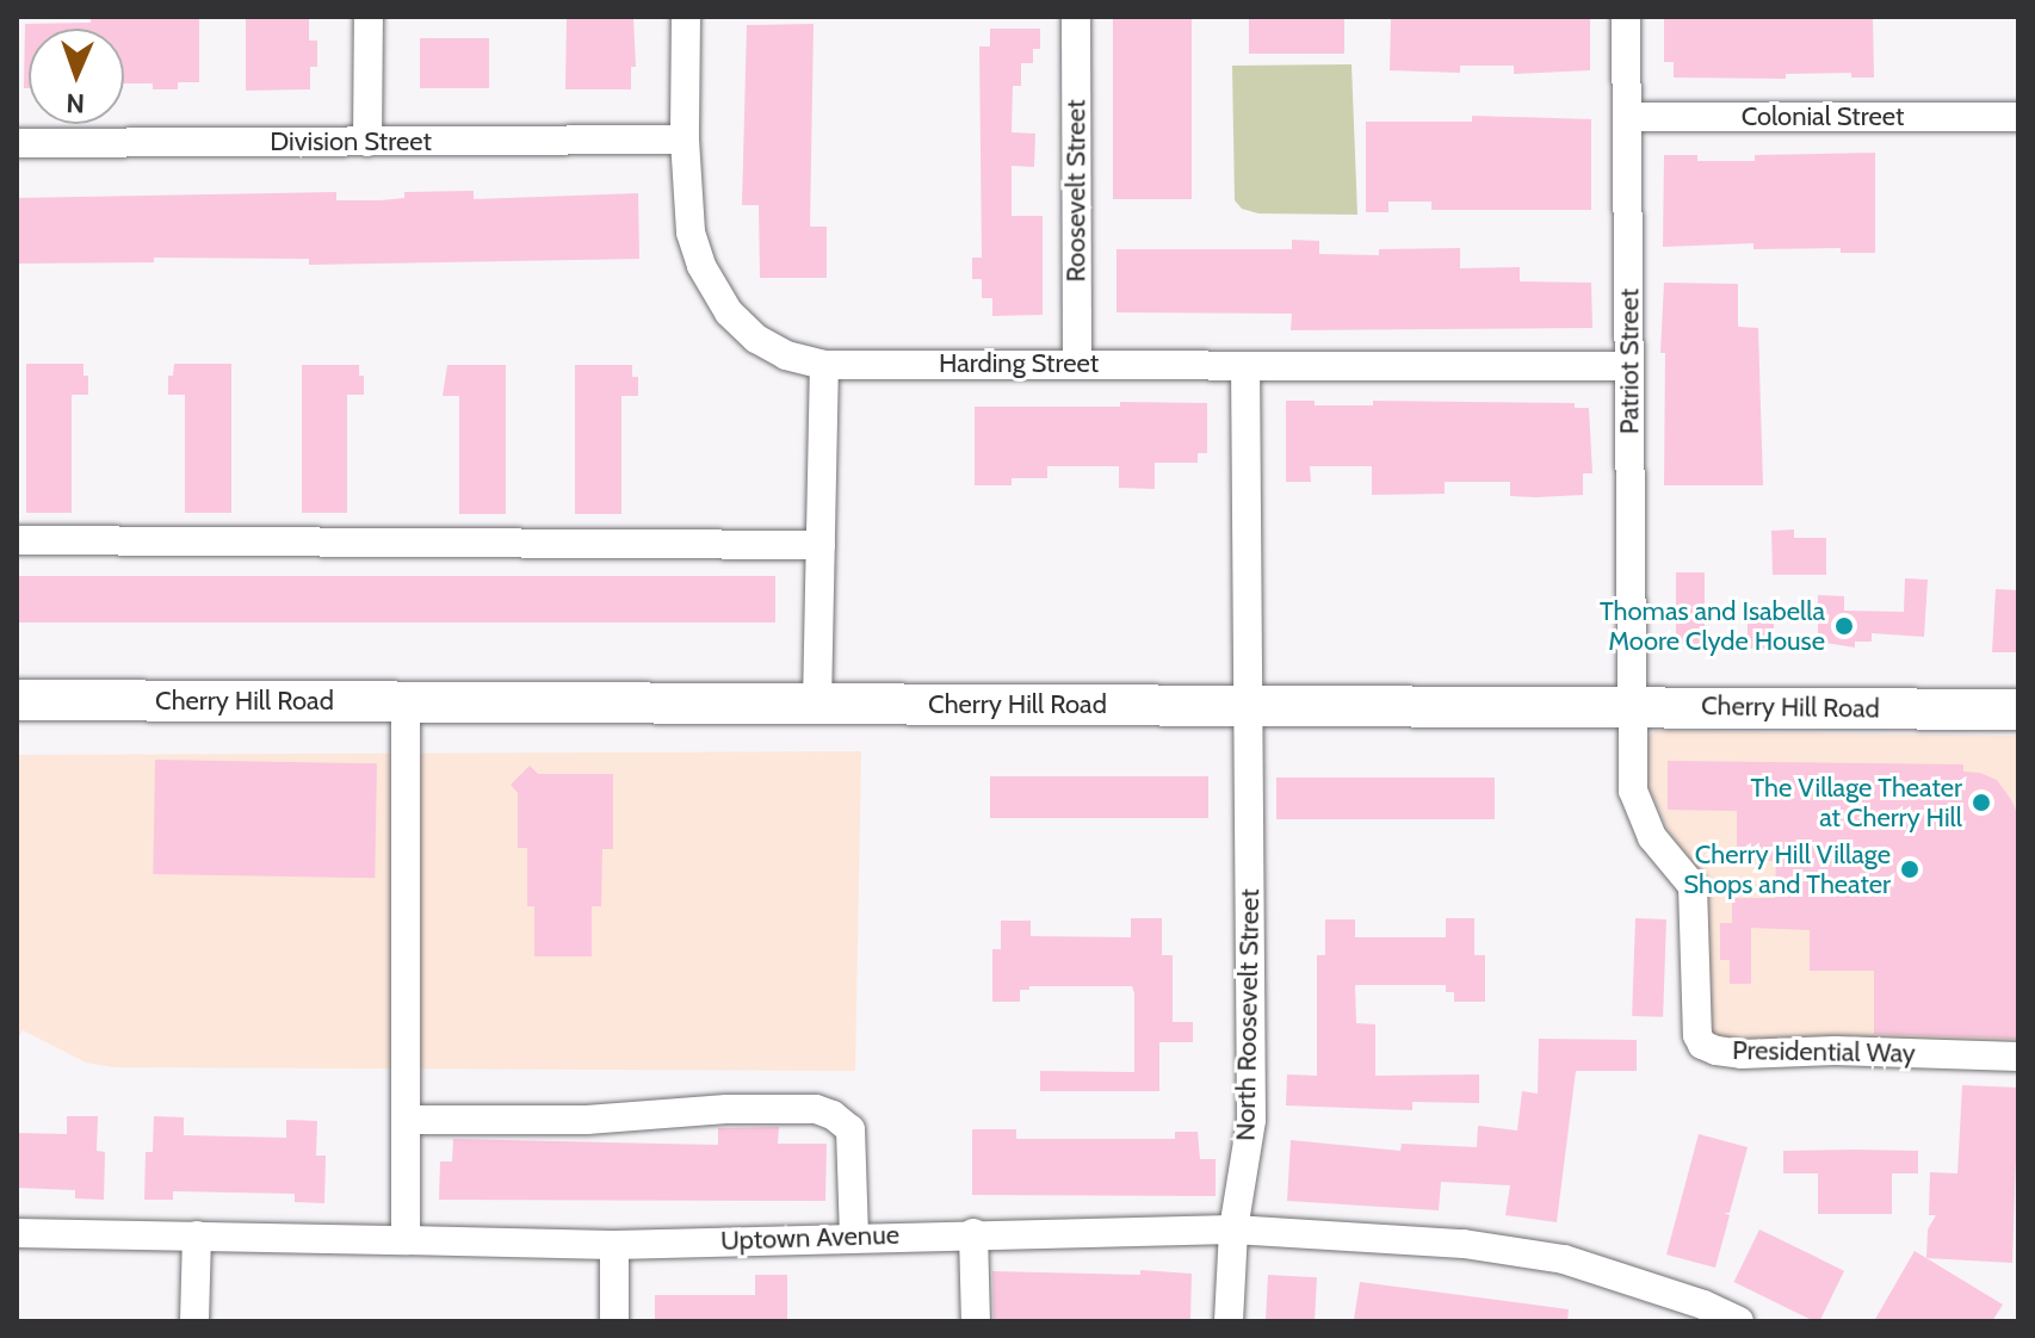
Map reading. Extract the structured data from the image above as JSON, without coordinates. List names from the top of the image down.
{
  "streets": {
    "main road": ["Cherry Hill Road"],
    "street": [
      "Colonial Street",
      "Division Street",
      "Roosevelt Street",
      "Patriot Street",
      "Harding Street",
      "North Roosevelt Street",
      "Presidential Way",
      "Uptown Avenue"
    ]
  },
  "crossings": [
    ["Colonial Street", "Patriot Street"],
    ["Division Street", "Harding Street"],
    ["Roosevelt Street", "Harding Street"],
    ["Patriot Street", "Harding Street"],
    ["Patriot Street", "Cherry Hill Road"],
    ["Patriot Street", "Presidential Way"],
    ["Cherry Hill Road", "North Roosevelt Street"],
    ["Cherry Hill Road", "Presidential Way"],
    ["North Roosevelt Street", "Uptown Avenue"]
  ],
  "places": ["Thomas and Isabella Moore Clyde House", "The Village Theater at Cherry Hill", "Cherry Hill Village Shops and Theater"],
  "north": "bottom"
}
